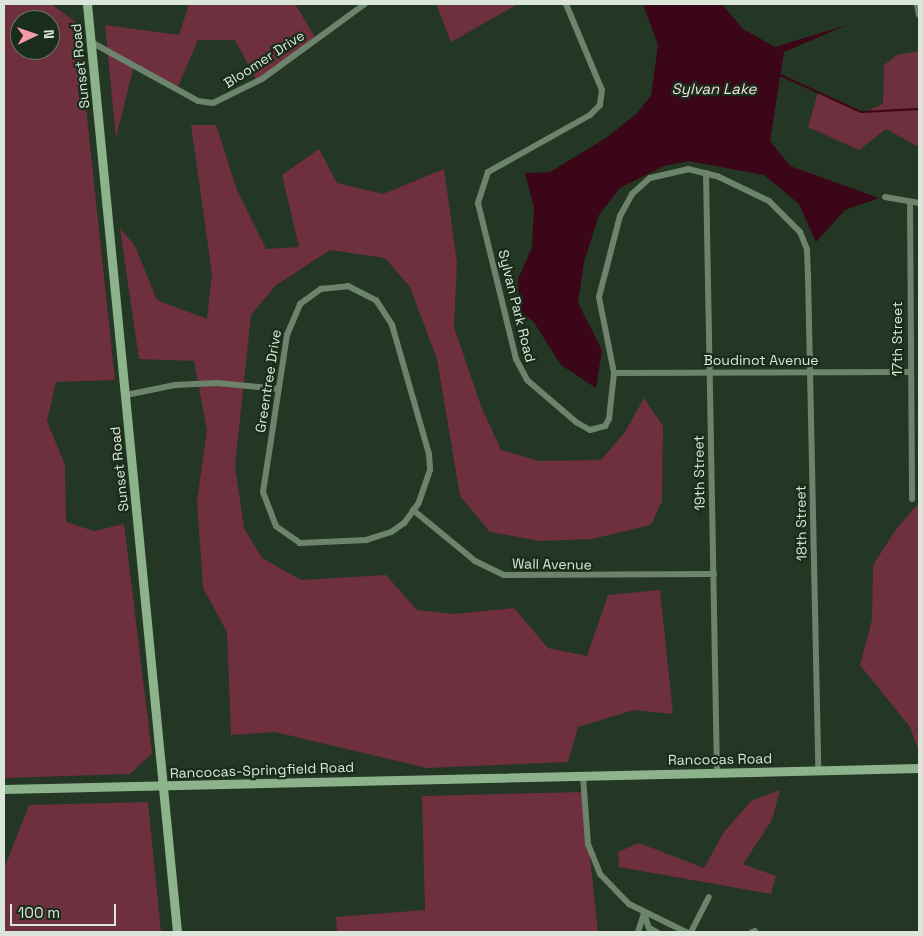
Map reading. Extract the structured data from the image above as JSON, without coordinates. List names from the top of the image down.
{
  "streets": {
    "street": [
      "Bloomer Drive",
      "Sunset Road",
      "Sylvan Park Road",
      "17th Street",
      "Boudinot Avenue",
      "Greentree Drive",
      "19th Street",
      "18th Street",
      "Wall Avenue",
      "Rancocas Road",
      "Rancocas-Springfield Road"
    ]
  },
  "crossings": [
    ["Bloomer Drive", "Sunset Road"],
    ["Sunset Road", "Rancocas-Springfield Road"],
    ["Sylvan Park Road", "Boudinot Avenue"],
    ["Sylvan Park Road", "19th Street"],
    ["Sylvan Park Road", "18th Street"],
    ["17th Street", "Boudinot Avenue"],
    ["Boudinot Avenue", "19th Street"],
    ["Boudinot Avenue", "18th Street"],
    ["Greentree Drive", "Wall Avenue"],
    ["19th Street", "Wall Avenue"],
    ["19th Street", "Rancocas Road"],
    ["18th Street", "Rancocas Road"],
    ["Rancocas Road", "Rancocas-Springfield Road"]
  ],
  "water": ["Sylvan Lake"],
  "scale_bar": "100 m",
  "north": "right"
}
